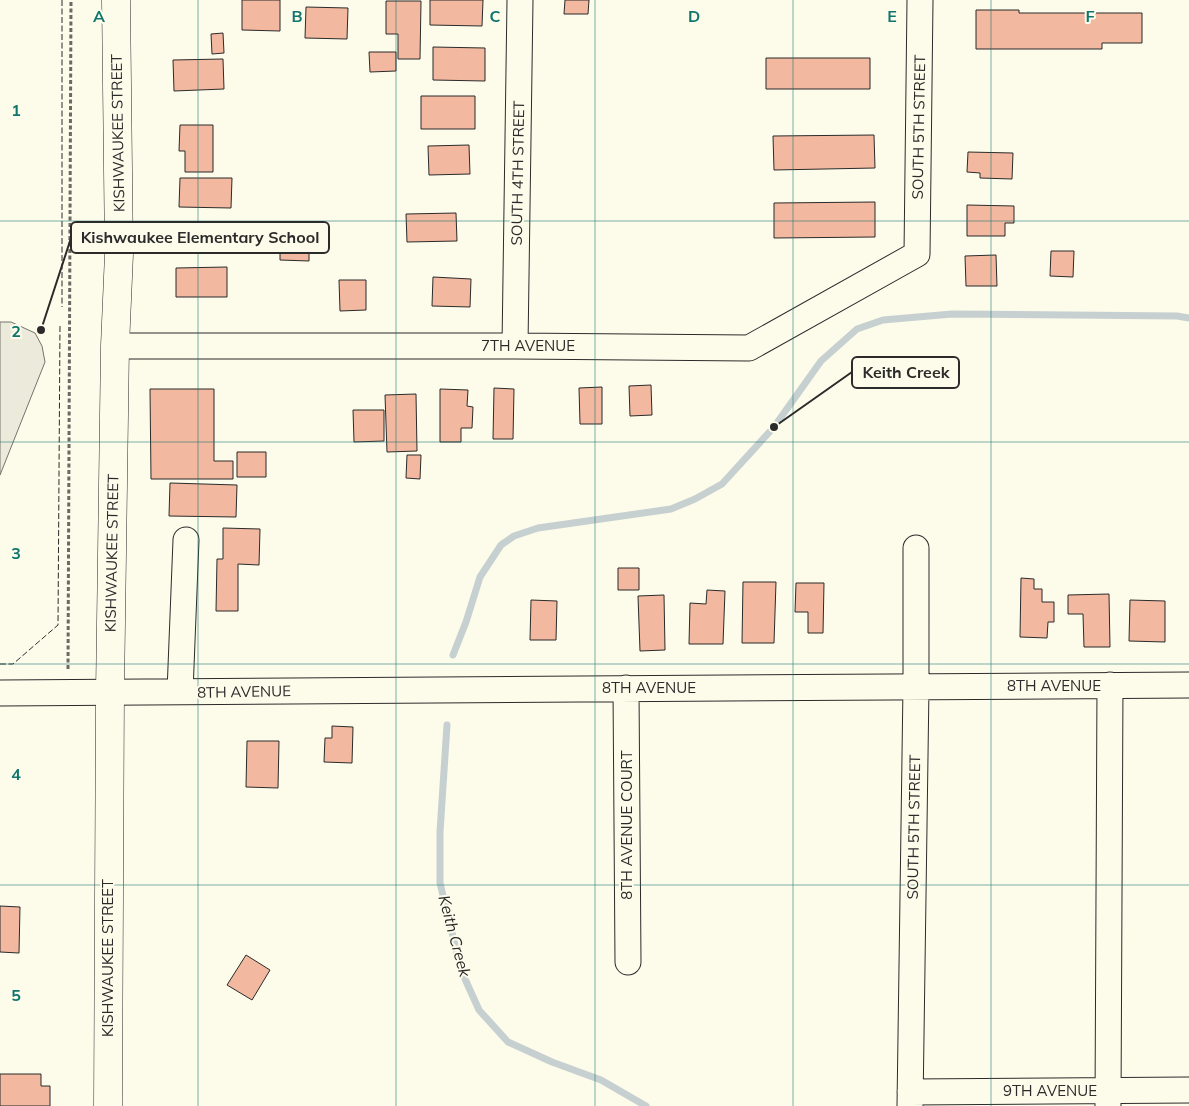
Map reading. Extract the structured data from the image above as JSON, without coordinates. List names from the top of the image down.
{
  "streets": {
    "main road": ["KISHWAUKEE STREET"],
    "street": [
      "SOUTH 5TH STREET",
      "SOUTH 4TH STREET",
      "7TH AVENUE",
      "8TH AVENUE",
      "8TH AVENUE COURT",
      "9TH AVENUE"
    ]
  },
  "crossings": [
    ["SOUTH 5TH STREET", "7TH AVENUE"],
    ["SOUTH 5TH STREET", "8TH AVENUE"],
    ["SOUTH 5TH STREET", "9TH AVENUE"],
    ["KISHWAUKEE STREET", "7TH AVENUE"],
    ["KISHWAUKEE STREET", "8TH AVENUE"],
    ["SOUTH 4TH STREET", "7TH AVENUE"],
    ["8TH AVENUE", "8TH AVENUE COURT"]
  ],
  "water": ["Keith Creek"],
  "places": ["Kishwaukee Elementary School", "Keith Creek"],
  "grid": {
    "columns": [
      "A",
      "B",
      "C",
      "D",
      "E",
      "F"
    ],
    "rows": [
      "1",
      "2",
      "3",
      "4",
      "5"
    ]
  }
}
